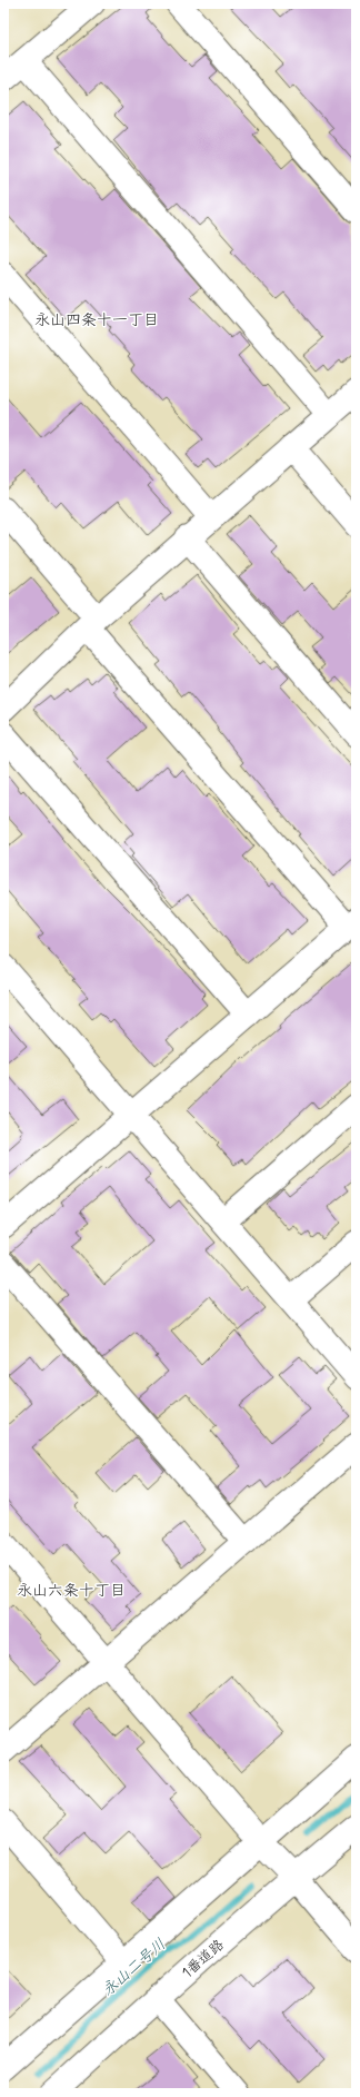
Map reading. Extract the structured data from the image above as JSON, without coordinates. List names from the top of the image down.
{
  "streets": {
    "street": ["1番道路"]
  },
  "districts": ["永山四条十一丁目", "永山六条十丁目"],
  "water": ["永山二号川"]
}
